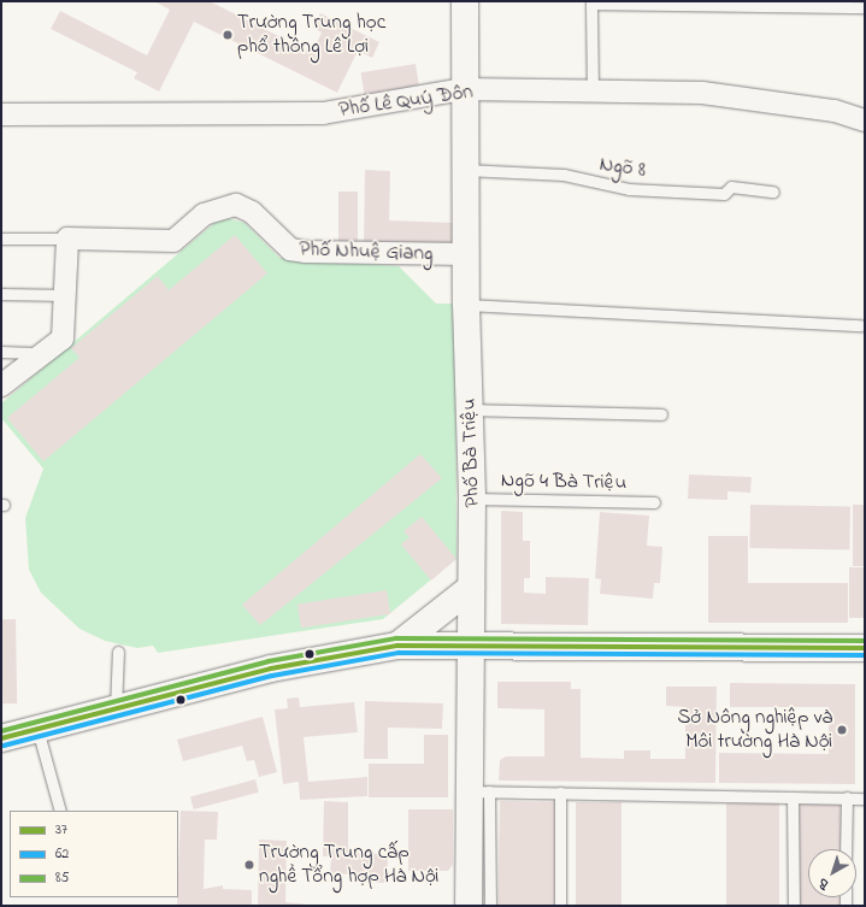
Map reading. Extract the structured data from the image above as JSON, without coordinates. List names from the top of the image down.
{
  "streets": {
    "street": ["Phố Lê Quý Đôn", "Phố Nhuệ Giang", "Phố Bà Triệu"],
    "lane": ["Ngõ 8", "Ngõ 4 Bà Triệu"]
  },
  "crossings": [
    ["Phố Lê Quý Đôn", "Phố Bà Triệu"],
    ["Ngõ 8", "Phố Bà Triệu"],
    ["Phố Nhuệ Giang", "Phố Bà Triệu"],
    ["Phố Bà Triệu", "Ngõ 4 Bà Triệu"]
  ],
  "places": ["Trường Trung học phổ thông Lê Lợi", "Sở Nông nghiệp và Môi trường Hà Nội", "Trường Trung cấp nghề Tổng hợp Hà Nội"],
  "lines": ["transit line 85", "transit line 37", "transit line 62"],
  "legend": ["37", "62", "85"],
  "north": "bottom left"
}
